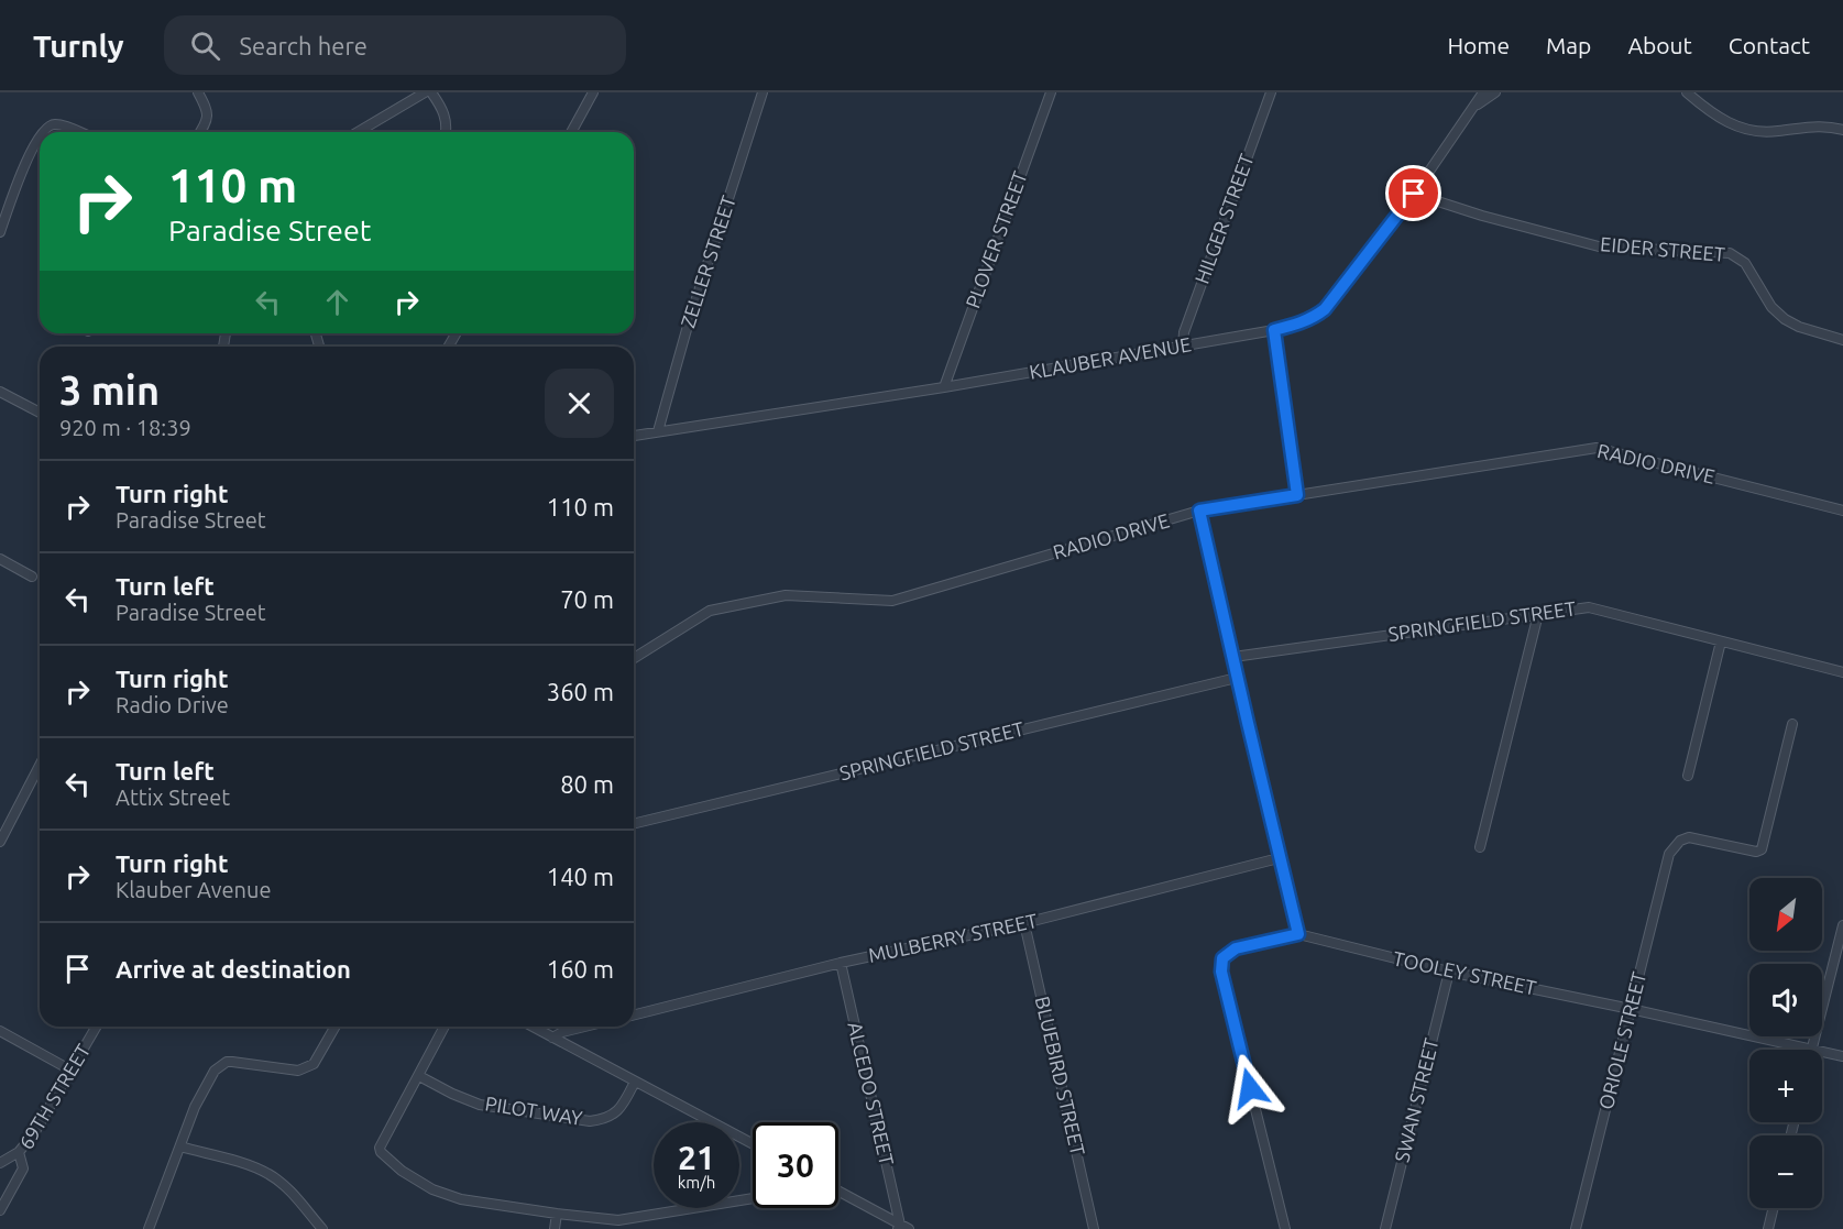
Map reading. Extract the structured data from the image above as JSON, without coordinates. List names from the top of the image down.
{
  "streets": {
    "street": [
      "HILGER STREET",
      "PLOVER STREET",
      "EIDER STREET",
      "ZELLER STREET",
      "KLAUBER AVENUE",
      "RADIO DRIVE",
      "SPRINGFIELD STREET",
      "MULBERRY STREET",
      "TOOLEY STREET",
      "ORIOLE STREET",
      "BLUEBIRD STREET",
      "ALCEDO STREET",
      "69TH STREET",
      "SWAN STREET",
      "PILOT WAY"
    ]
  },
  "crossings": [
    ["HILGER STREET", "KLAUBER AVENUE"],
    ["PLOVER STREET", "KLAUBER AVENUE"],
    ["EIDER STREET", "KLAUBER AVENUE"],
    ["ZELLER STREET", "KLAUBER AVENUE"],
    ["MULBERRY STREET", "BLUEBIRD STREET"],
    ["MULBERRY STREET", "ALCEDO STREET"],
    ["TOOLEY STREET", "ORIOLE STREET"],
    ["TOOLEY STREET", "SWAN STREET"]
  ],
  "north": "bottom left",
  "page": {
    "header": "Turnly",
    "search": "Search here",
    "nav": [
      "Home",
      "Map",
      "About",
      "Contact"
    ],
    "turn": ["110 m", "Paradise Street"],
    "heading": ["3 min", "920 m · 18:39"],
    "list": [
      {
        "name": "Turn right",
        "note": "Paradise Street",
        "value": "110 m"
      },
      {
        "name": "Turn left",
        "note": "Paradise Street",
        "value": "70 m"
      },
      {
        "name": "Turn right",
        "note": "Radio Drive",
        "value": "360 m"
      },
      {
        "name": "Turn left",
        "note": "Attix Street",
        "value": "80 m"
      },
      {
        "name": "Turn right",
        "note": "Klauber Avenue",
        "value": "140 m"
      },
      {
        "name": "Arrive at destination",
        "value": "160 m"
      }
    ],
    "map_buttons": ["+", "−"],
    "speed": "21 km/h",
    "limit": "30"
  }
}
